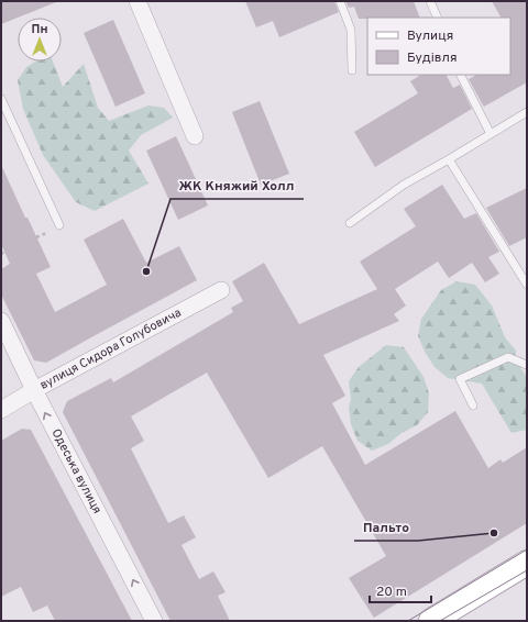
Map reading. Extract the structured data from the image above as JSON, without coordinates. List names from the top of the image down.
{
  "streets": {
    "street": ["вулиця Сидора Голубовича", "Одеська вулиця"]
  },
  "crossings": [
    ["вулиця Сидора Голубовича", "Одеська вулиця"]
  ],
  "one_way": ["Одеська вулиця"],
  "places": ["ЖК Княжий Холл", "Пальто"],
  "legend": ["Вулиця", "Будівля"],
  "scale_bar": "20 m",
  "north": "top"
}
